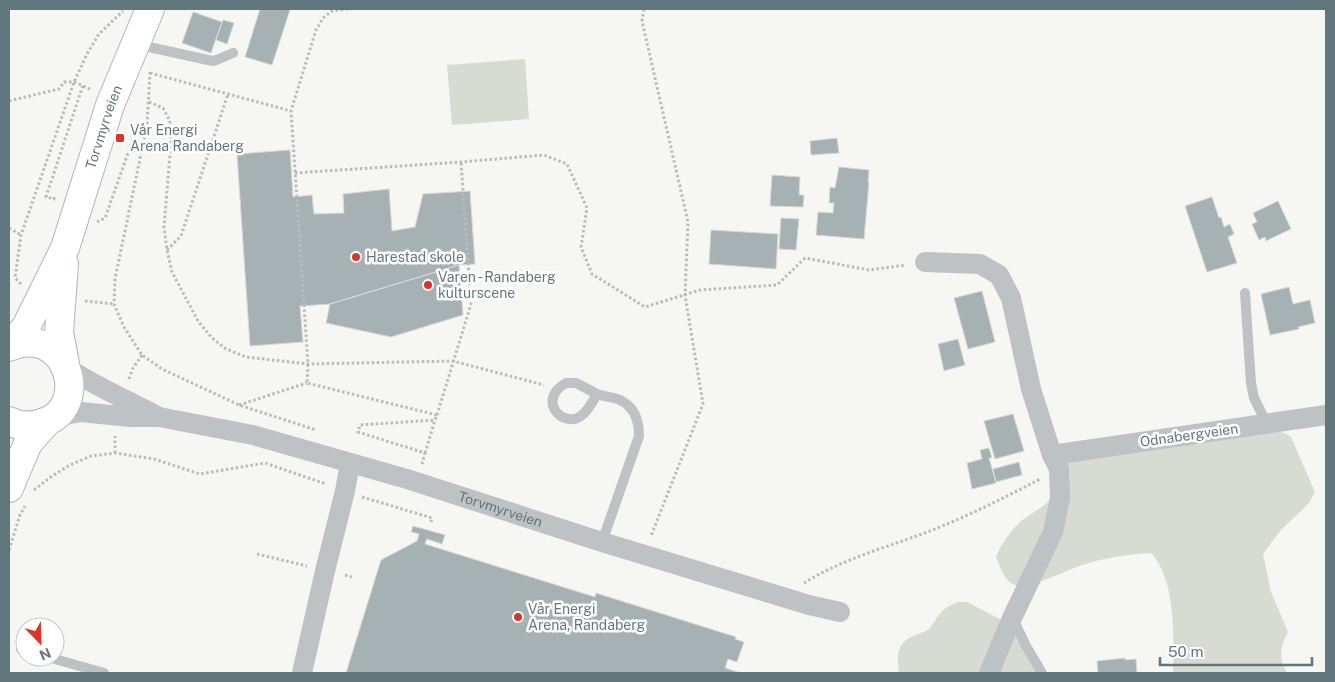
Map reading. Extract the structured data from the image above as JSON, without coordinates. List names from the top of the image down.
{
  "streets": {
    "main road": ["Torvmyrveien"],
    "street": ["Odnabergveien"]
  },
  "places": {
    "transit": ["Vår Energi Arena Randaberg"],
    "other": ["Harestad skole", "Varen - Randaberg kulturscene", "Vår Energi Arena, Randaberg"]
  },
  "scale_bar": "50 m",
  "north": "bottom right"
}
